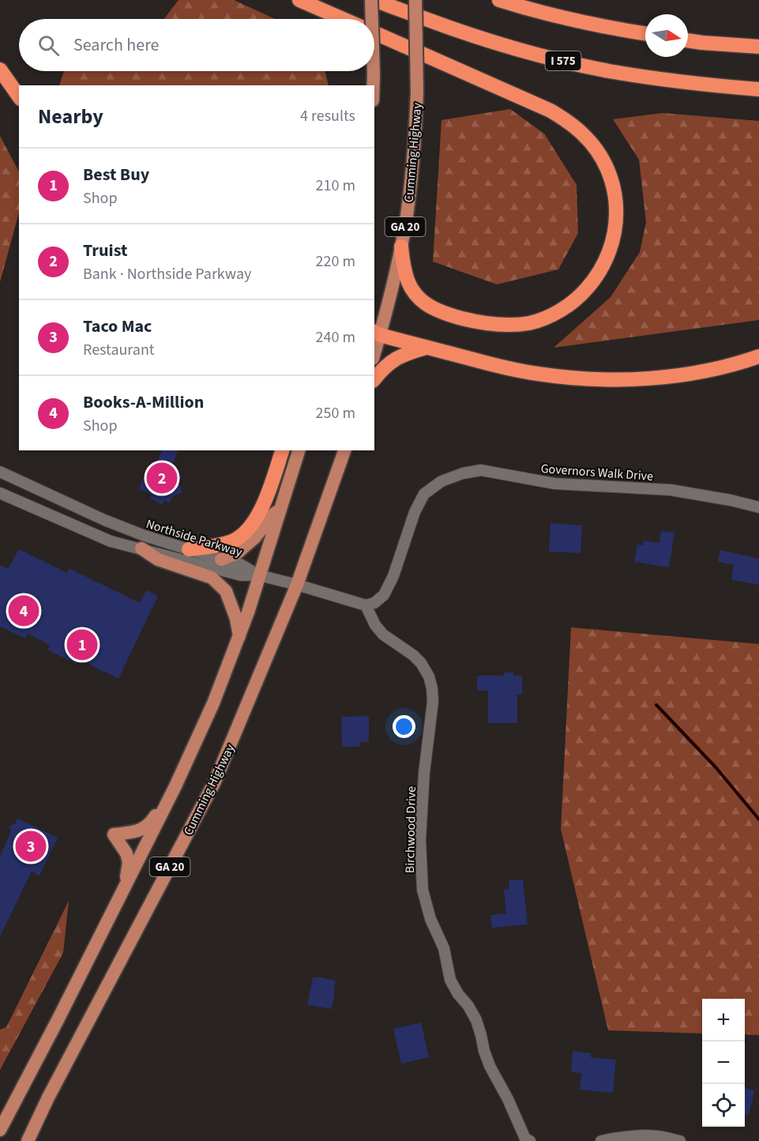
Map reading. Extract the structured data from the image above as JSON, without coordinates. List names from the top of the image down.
{
  "streets": {
    "highway": ["I 575"],
    "main road": ["Cumming Highway", "GA 20"],
    "street": ["Governors Walk Drive", "Northside Parkway", "Birchwood Drive"]
  },
  "crossings": [
    ["GA 20", "Northside Parkway"],
    ["Governors Walk Drive", "Birchwood Drive"]
  ],
  "north": "right",
  "page": {
    "search": "Search here",
    "heading": ["Nearby", "4 results"],
    "list": [
      {
        "mark": "1",
        "name": "Best Buy",
        "note": "Shop",
        "value": "210 m"
      },
      {
        "mark": "2",
        "name": "Truist",
        "note": "Bank · Northside Parkway",
        "value": "220 m"
      },
      {
        "mark": "3",
        "name": "Taco Mac",
        "note": "Restaurant",
        "value": "240 m"
      },
      {
        "mark": "4",
        "name": "Books-A-Million",
        "note": "Shop",
        "value": "250 m"
      }
    ],
    "pins": [
      "2",
      "4",
      "1",
      "3"
    ],
    "map_buttons": ["+", "−"]
  }
}
